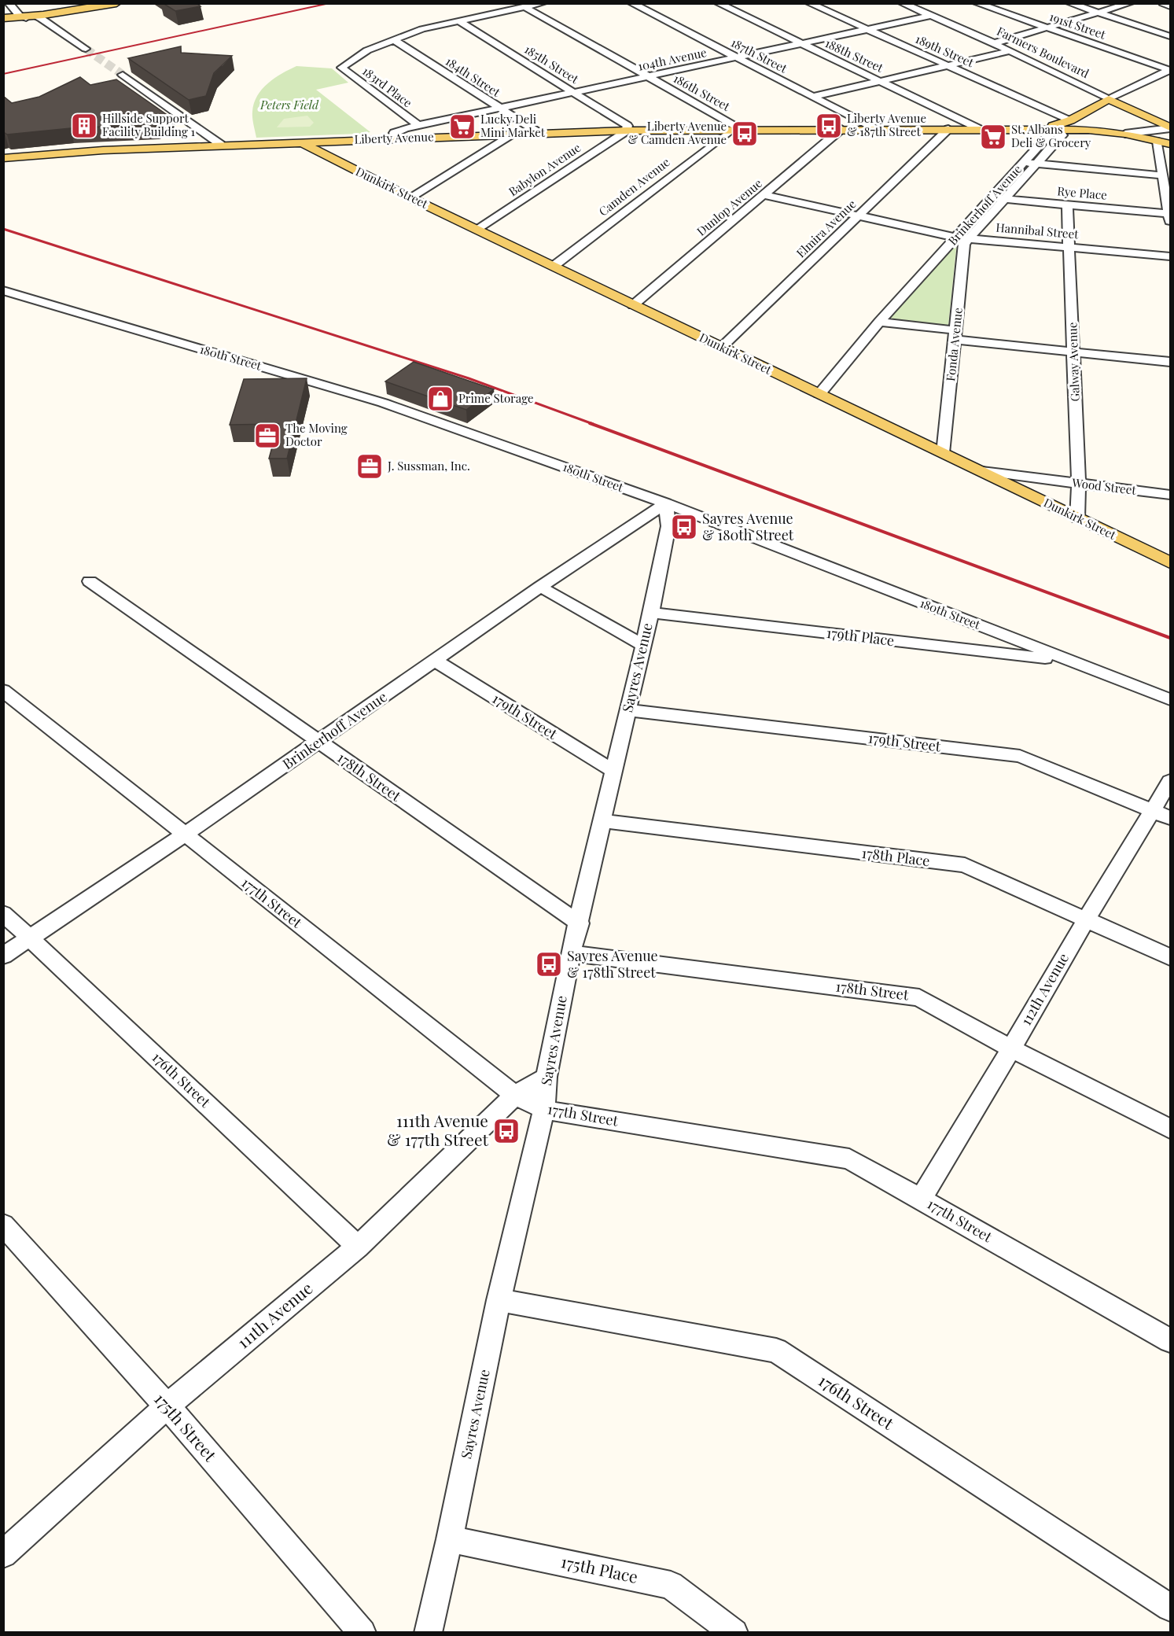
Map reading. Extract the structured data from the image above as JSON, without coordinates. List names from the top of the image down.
{
  "streets": {
    "main road": ["Farmers Boulevard", "Liberty Avenue", "Dunkirk Street"],
    "street": [
      "191st Street",
      "189th Street",
      "187th Street",
      "188th Street",
      "104th Avenue",
      "185th Street",
      "184th Street",
      "183rd Place",
      "186th Street",
      "Babylon Avenue",
      "Camden Avenue",
      "Rye Place",
      "Brinkerhoff Avenue",
      "Dunlop Avenue",
      "Elmira Avenue",
      "Hannibal Street",
      "Fonda Avenue",
      "180th Street",
      "Galway Avenue",
      "Wood Street",
      "179th Place",
      "Sayres Avenue",
      "179th Street",
      "178th Street",
      "178th Place",
      "177th Street",
      "112th Avenue",
      "176th Street",
      "111th Avenue",
      "175th Street",
      "175th Place"
    ]
  },
  "crossings": [
    ["189th Street", "104th Avenue"],
    ["Farmers Boulevard", "104th Avenue"],
    ["Farmers Boulevard", "Liberty Avenue"],
    ["187th Street", "104th Avenue"],
    ["187th Street", "Liberty Avenue"],
    ["188th Street", "104th Avenue"],
    ["188th Street", "Liberty Avenue"],
    ["104th Avenue", "185th Street"],
    ["104th Avenue", "184th Street"],
    ["104th Avenue", "183rd Place"],
    ["104th Avenue", "186th Street"],
    ["104th Avenue", "Liberty Avenue"],
    ["185th Street", "Liberty Avenue"],
    ["185th Street", "Babylon Avenue"],
    ["184th Street", "183rd Place"],
    ["184th Street", "Liberty Avenue"],
    ["186th Street", "Liberty Avenue"],
    ["186th Street", "Camden Avenue"],
    ["Liberty Avenue", "Babylon Avenue"],
    ["Liberty Avenue", "Camden Avenue"],
    ["Liberty Avenue", "Dunkirk Street"],
    ["Liberty Avenue", "Brinkerhoff Avenue"],
    ["Liberty Avenue", "Dunlop Avenue"],
    ["Liberty Avenue", "Elmira Avenue"],
    ["Babylon Avenue", "Dunkirk Street"],
    ["Camden Avenue", "Dunkirk Street"],
    ["Dunkirk Street", "Brinkerhoff Avenue"],
    ["Dunkirk Street", "Dunlop Avenue"],
    ["Dunkirk Street", "Elmira Avenue"],
    ["Dunkirk Street", "Fonda Avenue"],
    ["Dunkirk Street", "Galway Avenue"],
    ["Dunkirk Street", "Wood Street"],
    ["Rye Place", "Brinkerhoff Avenue"],
    ["Rye Place", "Galway Avenue"],
    ["Brinkerhoff Avenue", "Hannibal Street"],
    ["Brinkerhoff Avenue", "Fonda Avenue"],
    ["Brinkerhoff Avenue", "180th Street"],
    ["Brinkerhoff Avenue", "Sayres Avenue"],
    ["Brinkerhoff Avenue", "179th Street"],
    ["Brinkerhoff Avenue", "178th Street"],
    ["Brinkerhoff Avenue", "177th Street"],
    ["Brinkerhoff Avenue", "176th Street"],
    ["Dunlop Avenue", "Hannibal Street"],
    ["Elmira Avenue", "Hannibal Street"],
    ["Hannibal Street", "Fonda Avenue"],
    ["Hannibal Street", "Galway Avenue"],
    ["180th Street", "179th Place"],
    ["180th Street", "Sayres Avenue"],
    ["Galway Avenue", "Wood Street"],
    ["179th Place", "Sayres Avenue"],
    ["Sayres Avenue", "179th Street"],
    ["Sayres Avenue", "178th Street"],
    ["Sayres Avenue", "178th Place"],
    ["Sayres Avenue", "177th Street"],
    ["Sayres Avenue", "176th Street"],
    ["Sayres Avenue", "111th Avenue"],
    ["Sayres Avenue", "175th Place"],
    ["179th Street", "112th Avenue"],
    ["178th Street", "112th Avenue"],
    ["178th Place", "112th Avenue"],
    ["177th Street", "112th Avenue"],
    ["177th Street", "111th Avenue"],
    ["176th Street", "111th Avenue"],
    ["111th Avenue", "175th Street"]
  ],
  "parks": ["Peters Field"],
  "places": {
    "building": ["Hillside Support Facility Building 1"],
    "bus stop": [
      "Liberty Avenue & 187th Street",
      "Liberty Avenue & Camden Avenue",
      "Sayres Avenue & 180th Street",
      "Sayres Avenue & 178th Street",
      "111th Avenue & 177th Street"
    ],
    "supermarket": ["Lucky Deli Mini Market", "St. Albans Deli & Grocery"],
    "shop": ["Prime Storage"],
    "office": ["The Moving Doctor", "J. Sussman, Inc."]
  }
}
